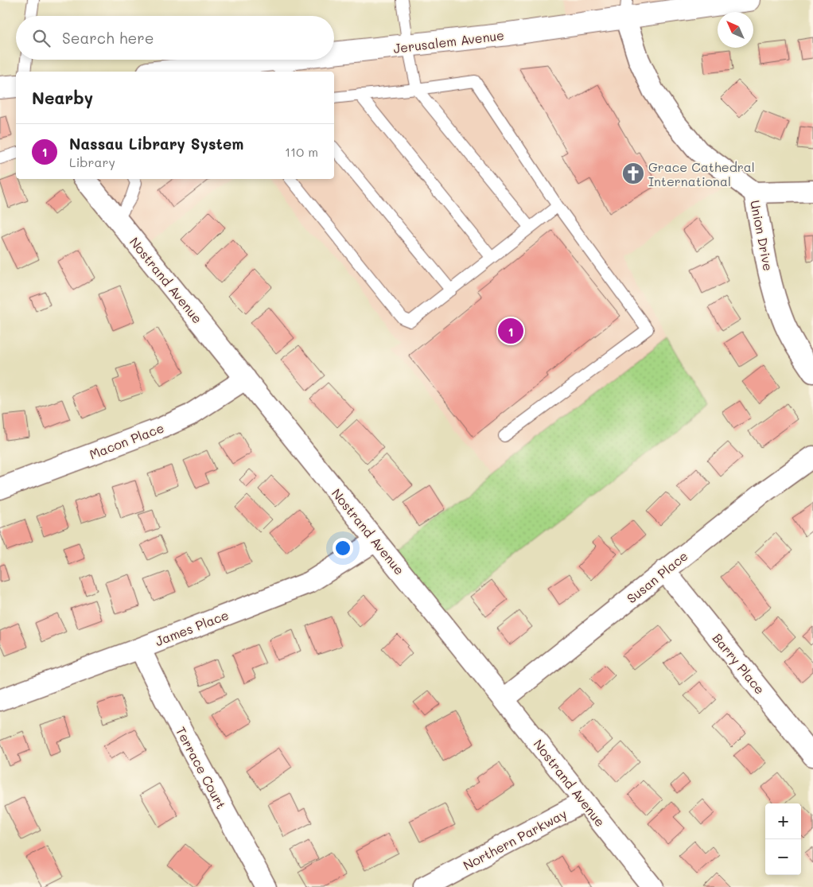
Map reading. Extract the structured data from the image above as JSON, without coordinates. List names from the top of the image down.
{
  "streets": {
    "main road": ["Jerusalem Avenue"],
    "street": [
      "Union Drive",
      "Nostrand Avenue",
      "Macon Place",
      "Susan Place",
      "James Place",
      "Barry Place",
      "Terrace Court",
      "Northern Parkway"
    ]
  },
  "crossings": [
    ["Jerusalem Avenue", "Union Drive"],
    ["Nostrand Avenue", "Macon Place"],
    ["Nostrand Avenue", "Susan Place"],
    ["Nostrand Avenue", "James Place"],
    ["Nostrand Avenue", "Northern Parkway"],
    ["Susan Place", "Barry Place"],
    ["James Place", "Terrace Court"]
  ],
  "places": {
    "church": ["Grace Cathedral International"]
  },
  "north": "top left",
  "page": {
    "search": "Search here",
    "heading": "Nearby",
    "list": [
      {
        "mark": "1",
        "name": "Nassau Library System",
        "note": "Library",
        "value": "110 m"
      }
    ],
    "pins": "1",
    "map_buttons": ["+", "−"]
  }
}
